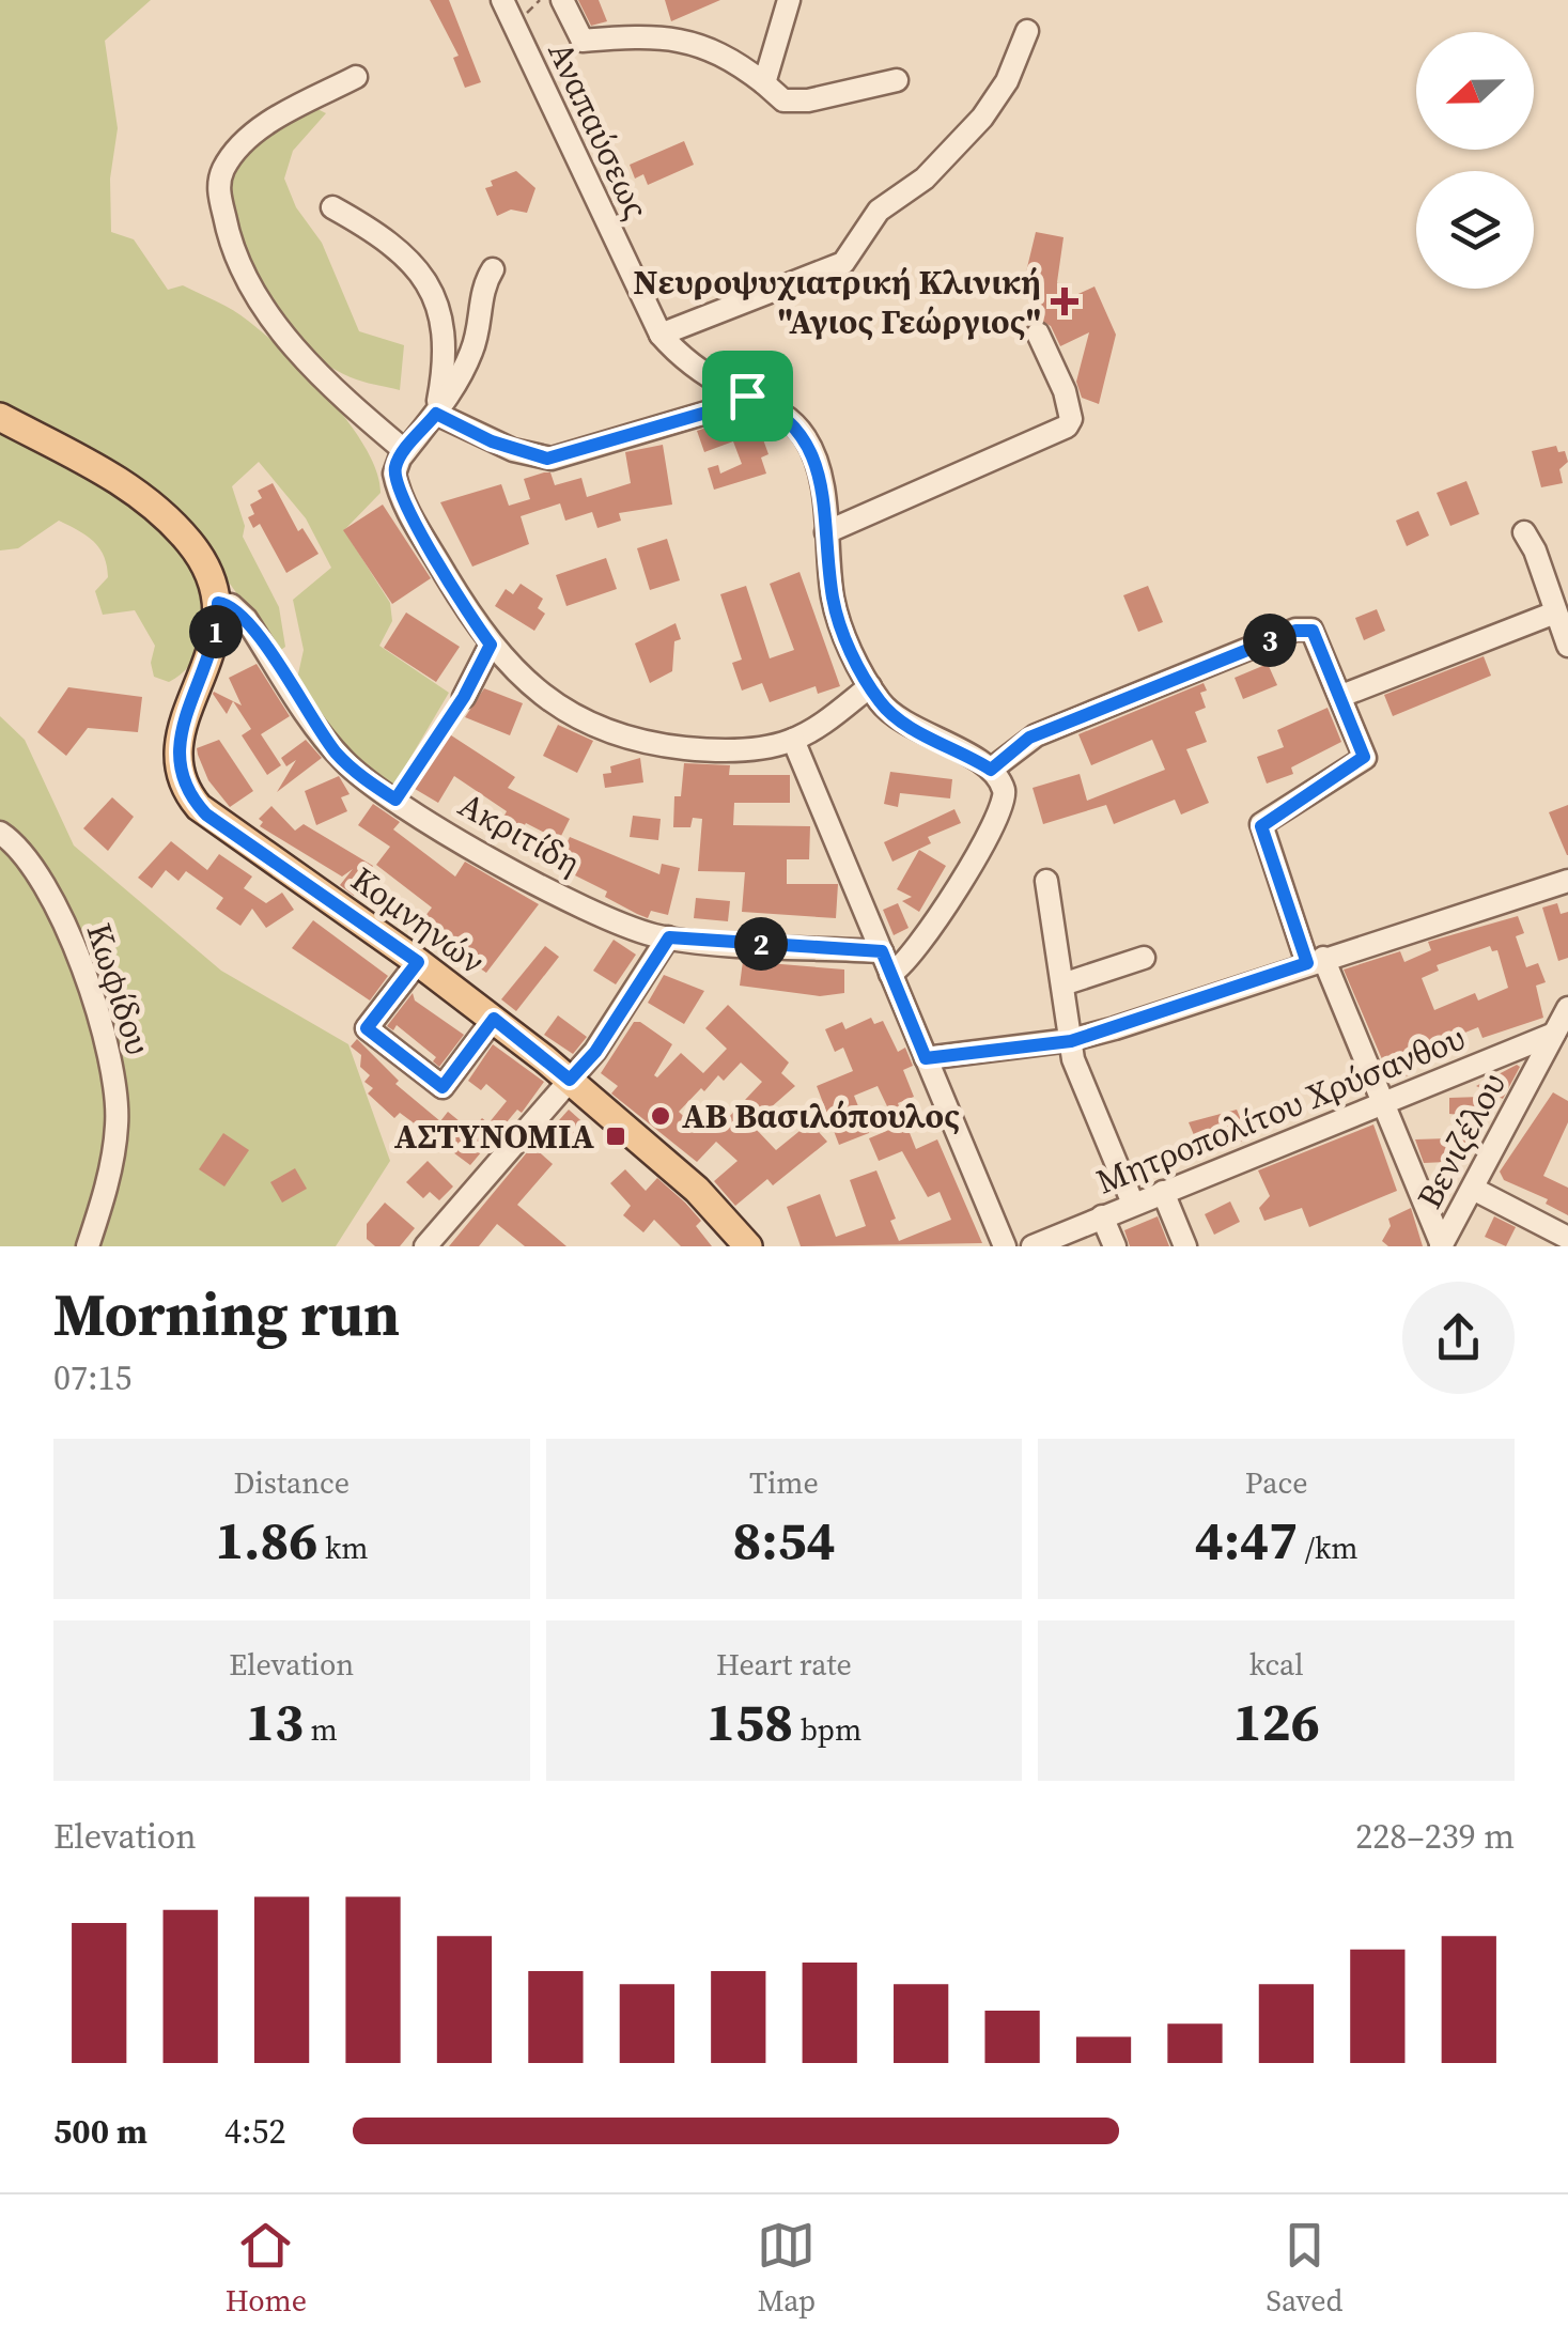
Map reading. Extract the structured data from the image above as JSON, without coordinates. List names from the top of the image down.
{
  "streets": {
    "main road": ["Κομνηνών"],
    "street": [
      "Αναπαύσεως",
      "Ακριτίδη",
      "Κωφίδου",
      "Μητροπολίτου Χρύσανθου",
      "Βενιζέλου"
    ]
  },
  "crossings": [
    ["Ακριτίδη", "Κομνηνών"],
    ["Μητροπολίτου Χρύσανθου", "Βενιζέλου"]
  ],
  "places": {
    "health": ["Νευροψυχιατρική Κλινική \"Αγιος Γεώργιος\""],
    "other": ["ΑΒ Βασιλόπουλος"],
    "transit": ["ΑΣΤΥΝΟΜΙΑ"]
  },
  "north": "left",
  "page": {
    "pins": ["1", "3", "2"],
    "heading": ["Morning run", "07:15"],
    "stats": [
      ["Distance", "1.86 km"],
      ["Time", "8:54"],
      ["Pace", "4:47 /km"],
      ["Elevation", "13 m"],
      ["Heart rate", "158 bpm"],
      ["kcal", "126"]
    ],
    "chart": ["Elevation", "228–239 m"],
    "list": [
      {
        "name": "500 m",
        "note": "4:52"
      }
    ],
    "tabs": ["Home", "Map", "Saved"]
  }
}
